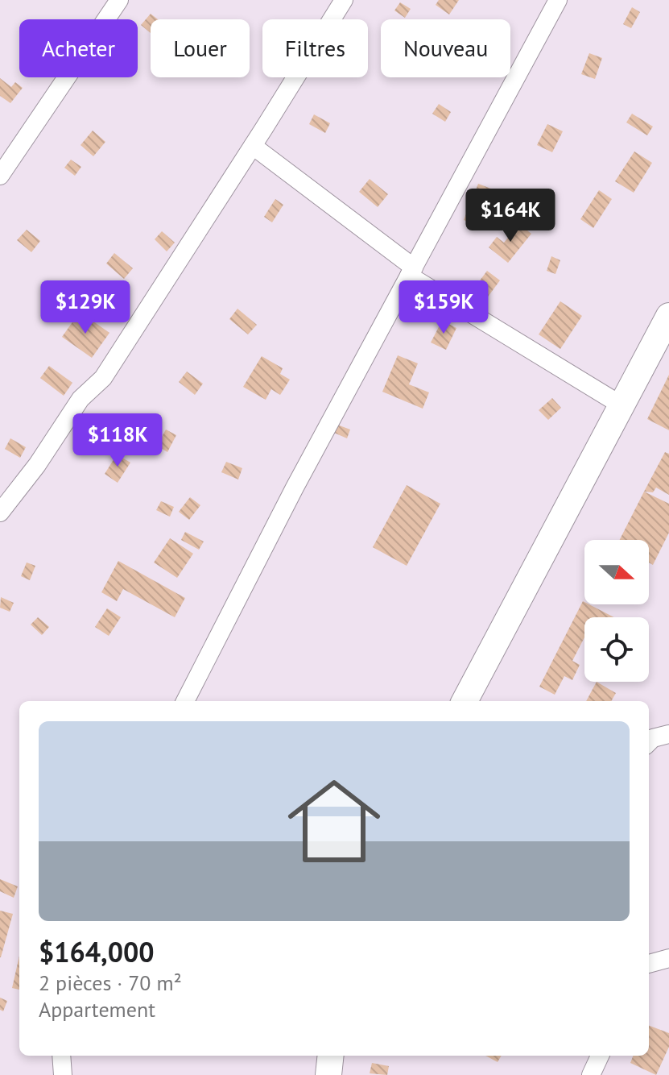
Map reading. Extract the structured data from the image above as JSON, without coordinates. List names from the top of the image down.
{
  "north": "right",
  "page": {
    "chip": [
      "Acheter",
      "Louer",
      "Filtres",
      "Nouveau"
    ],
    "price": [
      "$164K",
      "$129K",
      "$159K",
      "$118K"
    ],
    "list": [
      {
        "name": "$164,000",
        "note": "2 pièces · 70 m² · Appartement"
      }
    ]
  }
}
